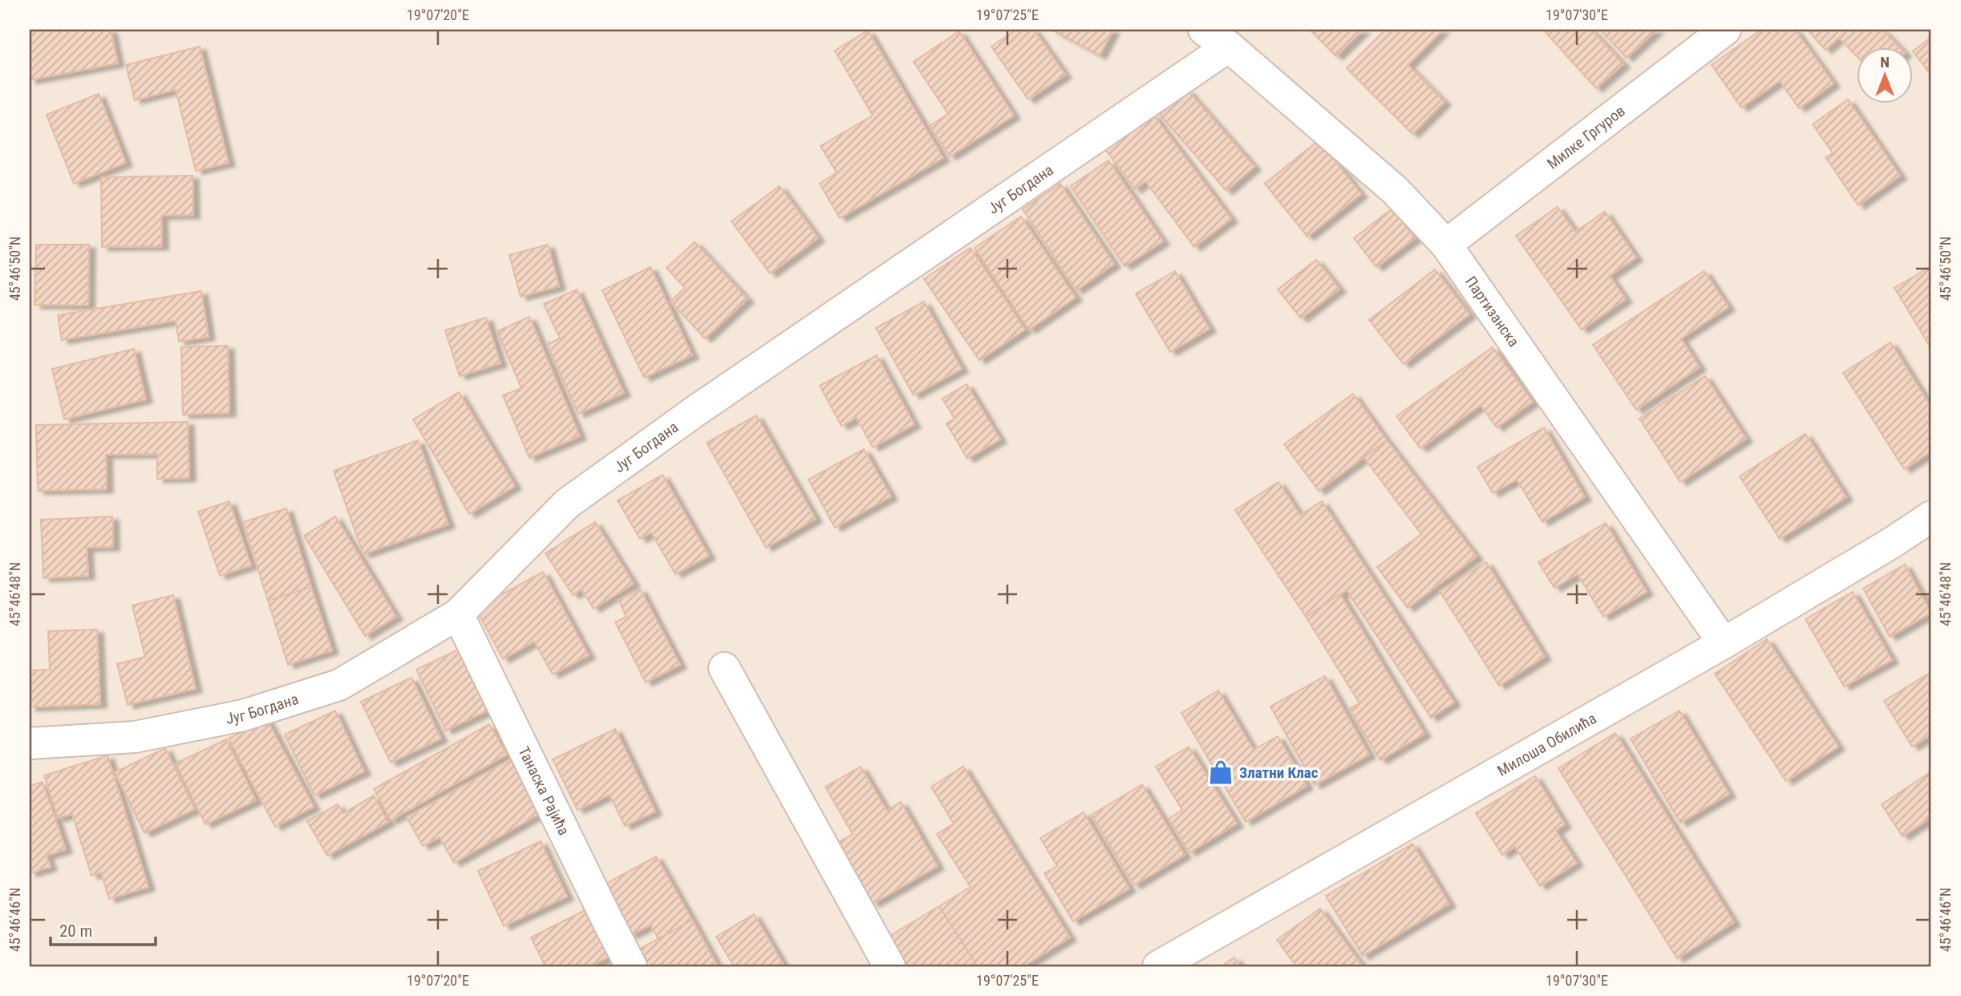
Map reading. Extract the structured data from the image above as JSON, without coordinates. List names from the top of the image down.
{
  "streets": {
    "street": [
      "Милке Гргуров",
      "Југ Богдана",
      "Партизанска",
      "Милоша Обилића",
      "Танаска Рајића"
    ]
  },
  "crossings": [
    ["Милке Гргуров", "Партизанска"],
    ["Југ Богдана", "Партизанска"],
    ["Југ Богдана", "Танаска Рајића"],
    ["Партизанска", "Милоша Обилића"]
  ],
  "places": {
    "shop": ["Златни Клас"]
  },
  "scale_bar": "20 m",
  "north": "top",
  "coordinates": [
    "19°07'20\"E",
    "19°07'25\"E",
    "19°07'30\"E",
    "45°46'50\"N",
    "45°46'48\"N",
    "45°46'46\"N"
  ]
}
